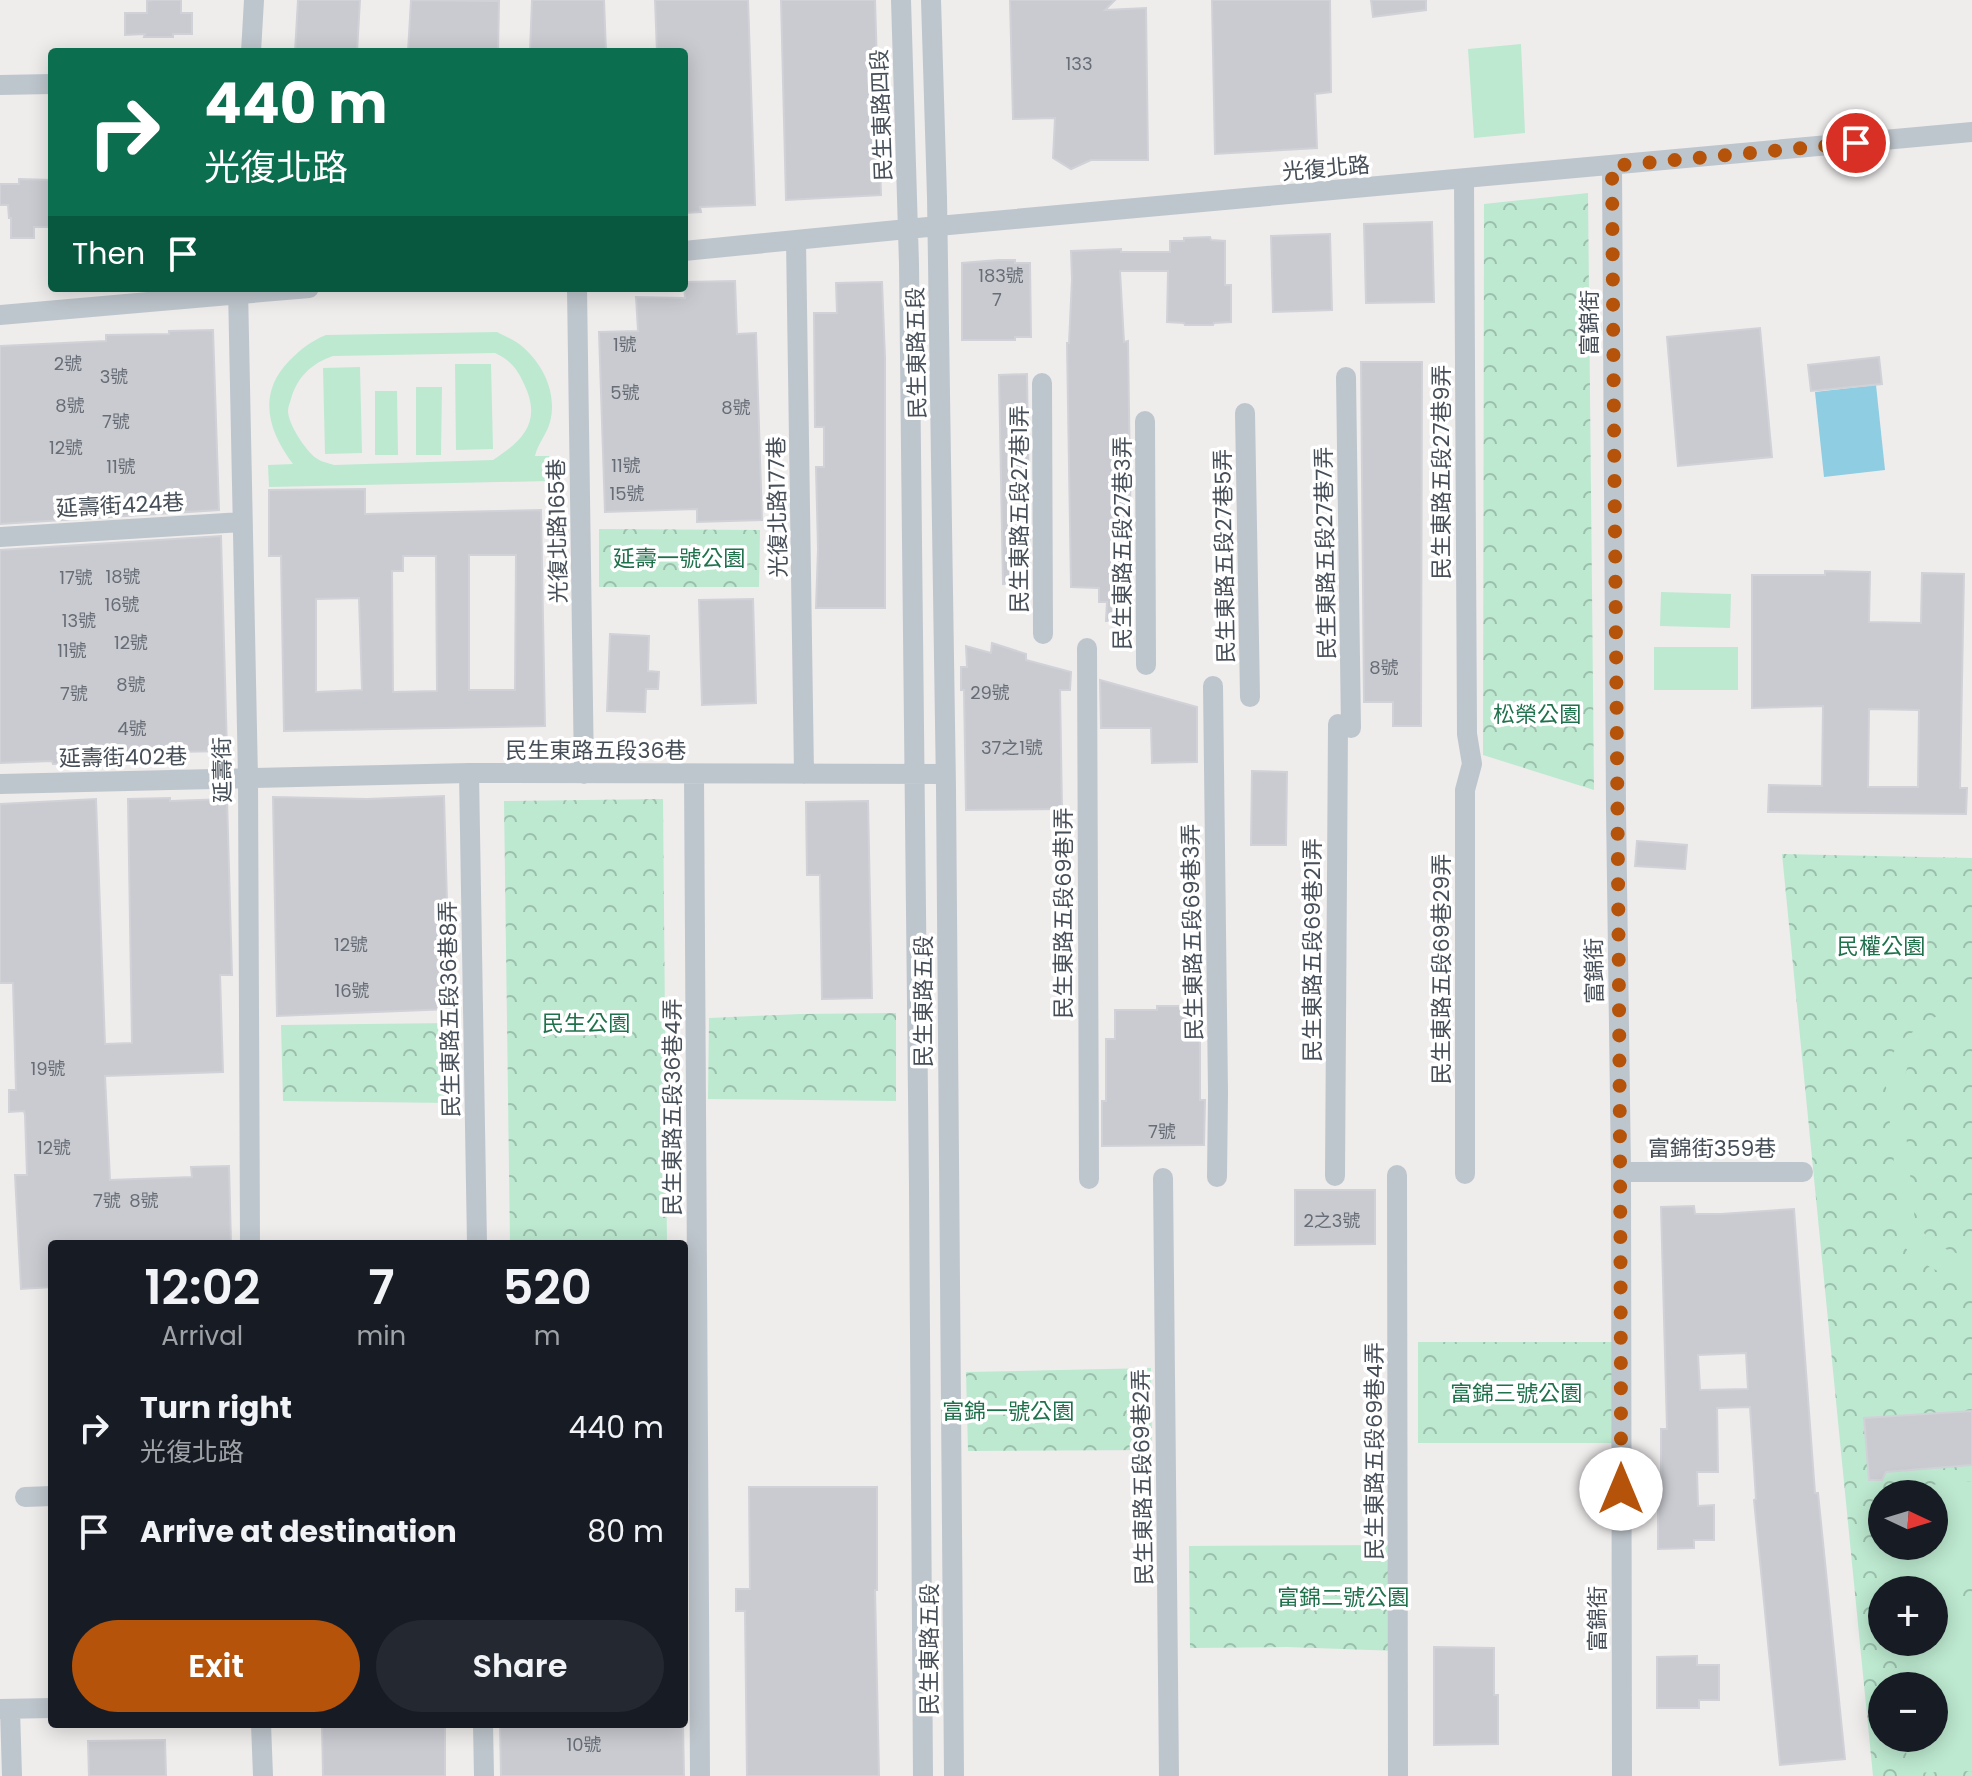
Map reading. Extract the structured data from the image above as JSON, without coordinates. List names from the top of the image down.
{
  "streets": {
    "street": [
      "民生東路四段",
      "光復北路",
      "富錦街",
      "民生東路五段",
      "民生東路五段27巷9弄",
      "延壽街424巷",
      "光復北路177巷",
      "民生東路五段27巷1弄",
      "光復北路165巷",
      "民生東路五段27巷3弄",
      "民生東路五段27巷7弄",
      "民生東路五段27巷5弄",
      "民生東路五段36巷",
      "延壽街402巷",
      "延壽街",
      "民生東路五段69巷1弄",
      "民生東路五段69巷3弄",
      "民生東路五段69巷21弄",
      "民生東路五段69巷29弄",
      "民生東路五段36巷8弄",
      "民生東路五段36巷4弄",
      "富錦街359巷",
      "民生東路五段69巷4弄",
      "民生東路五段69巷2弄"
    ]
  },
  "crossings": [
    ["民生東路四段", "光復北路"],
    ["民生東路四段", "民生東路五段"],
    ["光復北路", "富錦街"],
    ["光復北路", "民生東路五段"],
    ["光復北路", "民生東路五段27巷9弄"],
    ["光復北路", "光復北路177巷"],
    ["富錦街", "富錦街359巷"],
    ["民生東路五段", "民生東路五段36巷"],
    ["民生東路五段27巷9弄", "民生東路五段69巷29弄"],
    ["延壽街424巷", "延壽街"],
    ["光復北路177巷", "民生東路五段36巷"],
    ["光復北路165巷", "民生東路五段36巷"],
    ["民生東路五段27巷7弄", "民生東路五段69巷21弄"],
    ["民生東路五段36巷", "延壽街402巷"],
    ["民生東路五段36巷", "延壽街"],
    ["民生東路五段36巷", "民生東路五段36巷8弄"],
    ["民生東路五段36巷", "民生東路五段36巷4弄"],
    ["延壽街402巷", "延壽街"]
  ],
  "parks": [
    "延壽一號公園",
    "松榮公園",
    "民權公園",
    "民生公園",
    "富錦三號公園",
    "富錦一號公園",
    "富錦二號公園"
  ],
  "house_numbers": [
    "133",
    "183號",
    "7",
    "1號",
    "2號",
    "3號",
    "5號",
    "8號",
    "8號",
    "7號",
    "12號",
    "11號",
    "11號",
    "15號",
    "18號",
    "17號",
    "16號",
    "13號",
    "12號",
    "11號",
    "8號",
    "8號",
    "29號",
    "7號",
    "4號",
    "37之1號",
    "12號",
    "16號",
    "19號",
    "7號",
    "12號",
    "7號",
    "8號",
    "2之3號",
    "10號"
  ],
  "north": "right",
  "page": {
    "turn": ["440 m", "光復北路"],
    "then": "Then",
    "eta": [
      "12:02",
      "Arrival",
      "7",
      "min",
      "520",
      "m"
    ],
    "list": [
      {
        "name": "Turn right",
        "note": "光復北路",
        "value": "440 m"
      },
      {
        "name": "Arrive at destination",
        "value": "80 m"
      }
    ],
    "map_buttons": ["+", "−"],
    "buttons": ["Exit", "Share"]
  }
}
